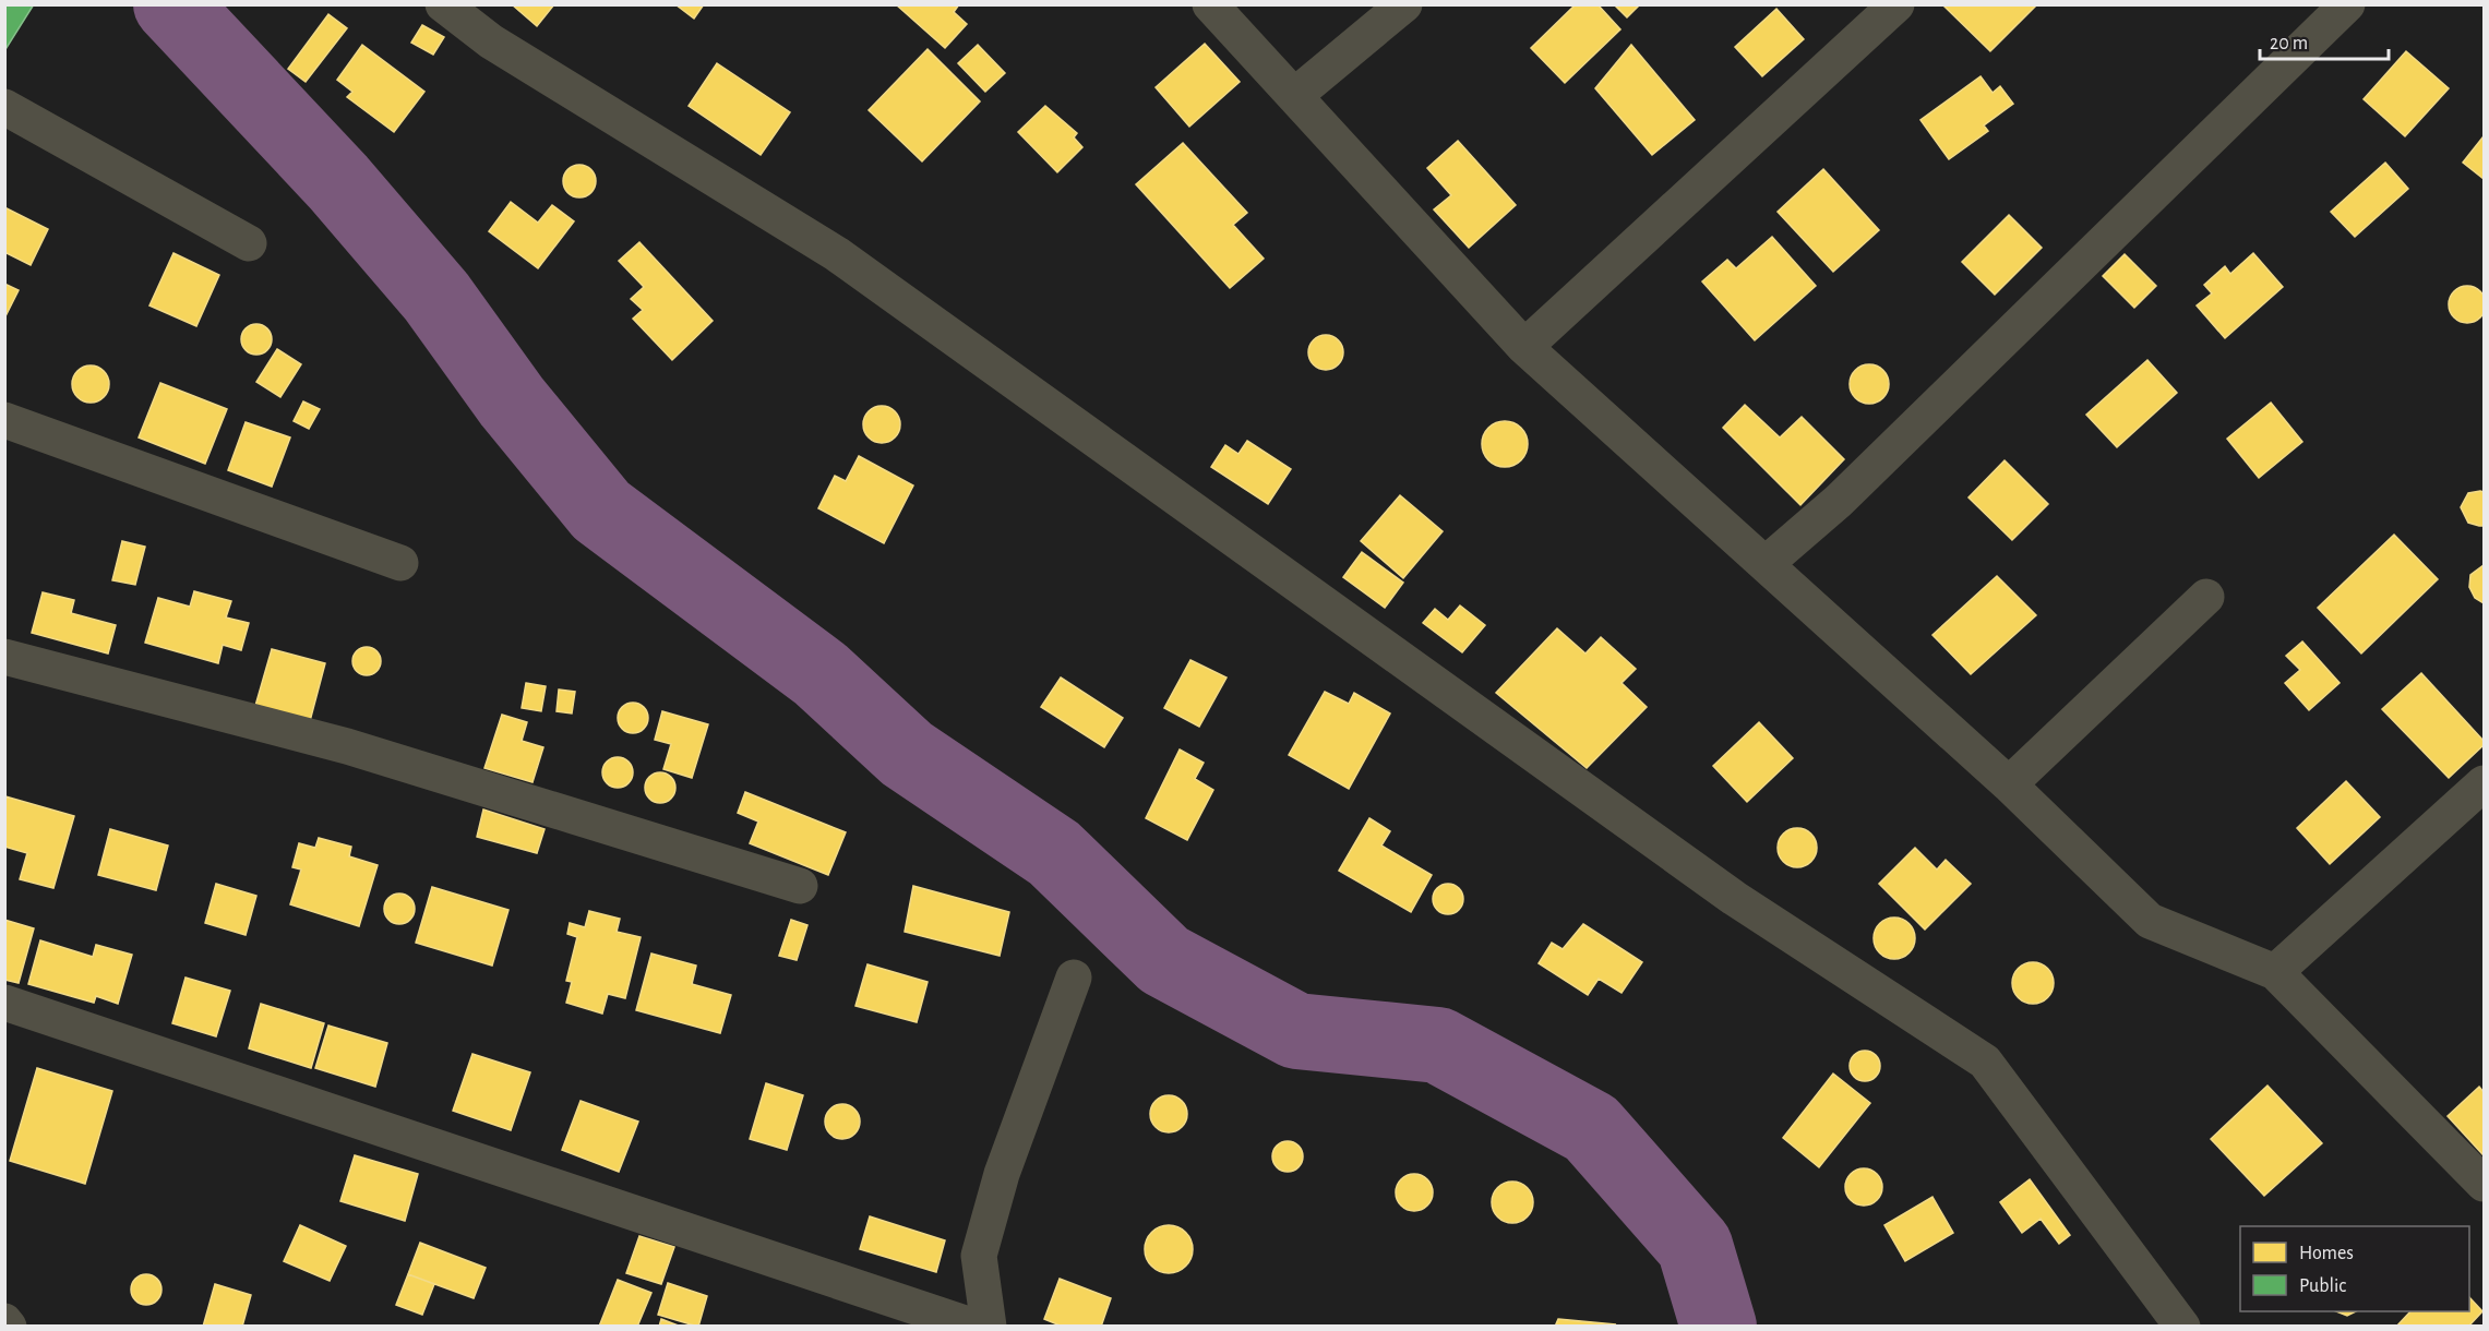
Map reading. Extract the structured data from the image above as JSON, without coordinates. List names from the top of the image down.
{
  "legend": ["Homes", "Public"],
  "scale_bar": "20 m"
}
